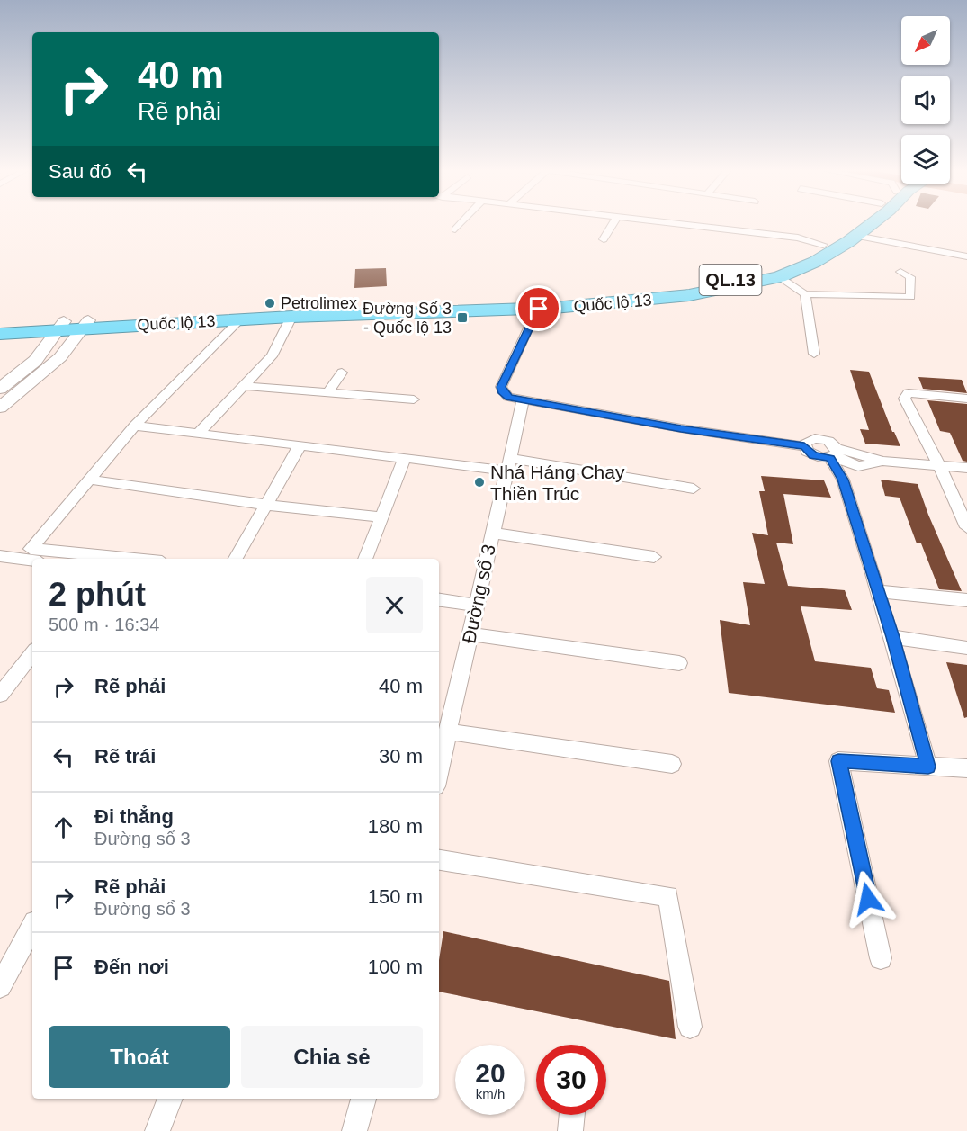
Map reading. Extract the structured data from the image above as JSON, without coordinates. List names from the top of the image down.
{
  "streets": {
    "highway": ["QL.13", "Quốc lộ 13"],
    "street": ["Đường sổ 3"]
  },
  "places": {
    "other": ["Petrolimex", "Nhá Háng Chay Thiền Trúc"],
    "transit": ["Đường Số 3 - Quốc lộ 13"]
  },
  "north": "bottom left",
  "page": {
    "turn": ["40 m", "Rẽ phải"],
    "then": "Sau đó",
    "heading": ["2 phút", "500 m · 16:34"],
    "list": [
      {
        "name": "Rẽ phải",
        "value": "40 m"
      },
      {
        "name": "Rẽ trái",
        "value": "30 m"
      },
      {
        "name": "Đi thẳng",
        "note": "Đường sổ 3",
        "value": "180 m"
      },
      {
        "name": "Rẽ phải",
        "note": "Đường sổ 3",
        "value": "150 m"
      },
      {
        "name": "Đến nơi",
        "value": "100 m"
      }
    ],
    "buttons": ["Thoát", "Chia sẻ"],
    "speed": "20 km/h",
    "limit": "30"
  }
}
